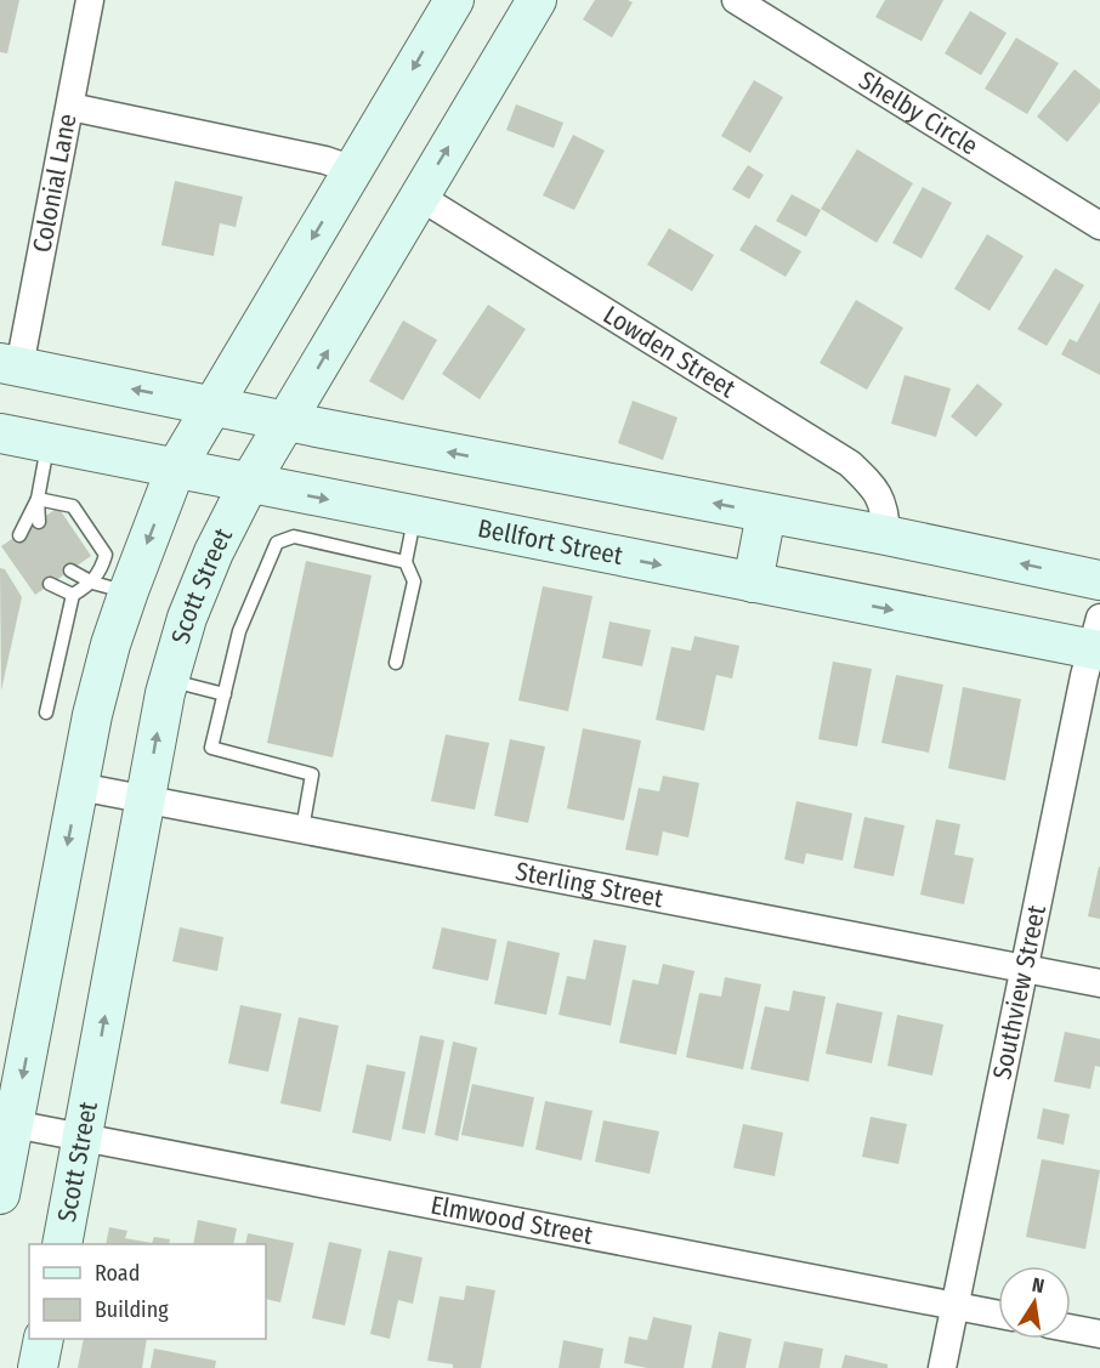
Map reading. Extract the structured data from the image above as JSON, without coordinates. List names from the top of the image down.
{
  "streets": {
    "main road": ["Bellfort Street", "Scott Street"],
    "street": [
      "Shelby Circle",
      "Colonial Lane",
      "Lowden Street",
      "Sterling Street",
      "Southview Street",
      "Elmwood Street"
    ]
  },
  "crossings": [
    ["Lowden Street", "Scott Street"],
    ["Bellfort Street", "Scott Street"],
    ["Bellfort Street", "Southview Street"],
    ["Scott Street", "Sterling Street"],
    ["Scott Street", "Elmwood Street"],
    ["Sterling Street", "Southview Street"],
    ["Southview Street", "Elmwood Street"]
  ],
  "legend": ["Road", "Building"],
  "north": "top"
}
